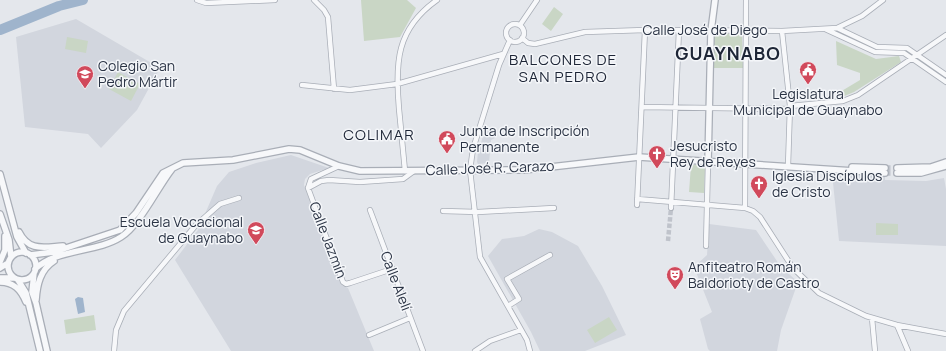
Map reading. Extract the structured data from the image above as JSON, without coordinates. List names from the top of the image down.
{
  "streets": {
    "street": [
      "Calle José de Diego",
      "Calle José R. Carazo",
      "Calle Jazmín",
      "Calle Alelí"
    ]
  },
  "crossings": [
    ["Calle José R. Carazo", "Calle Jazmín"],
    ["Calle Jazmín", "Calle Alelí"]
  ],
  "districts": ["GUAYNABO", "BALCONES DE SAN PEDRO", "COLIMAR"],
  "places": {
    "public building": ["Legislatura Municipal de Guaynabo", "Junta de Inscripción Permanente"],
    "school or university": ["Colegio San Pedro Mártir", "Escuela Vocacional de Guaynabo"],
    "church": ["Jesucristo Rey de Reyes", "Iglesia Discípulos de Cristo"],
    "theatre": ["Anfiteatro Román Baldorioty de Castro"]
  }
}
